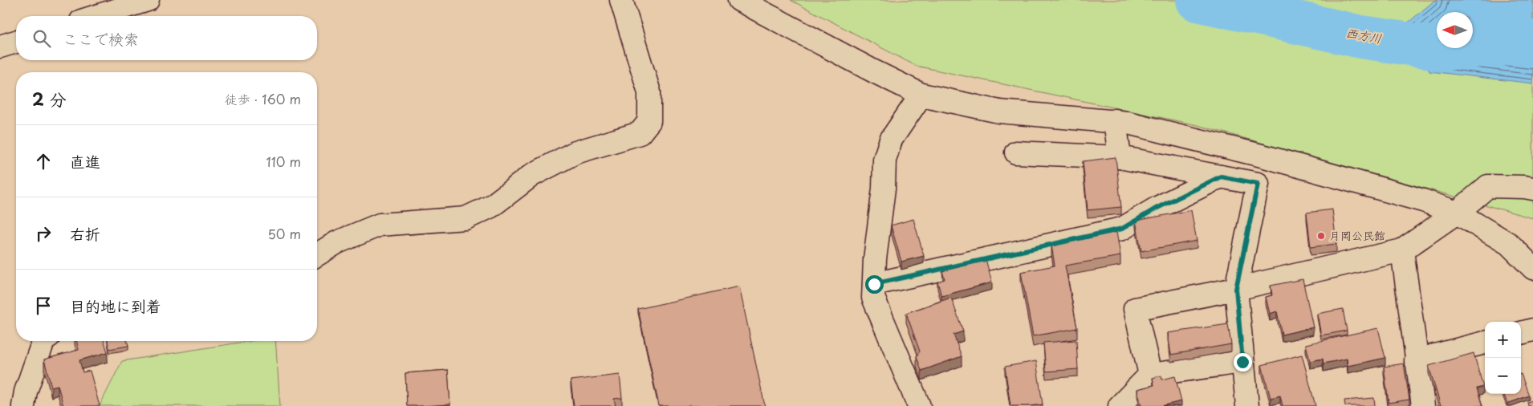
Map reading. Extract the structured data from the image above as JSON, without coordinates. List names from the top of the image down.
{
  "water": ["西方川"],
  "places": ["月岡公民館"],
  "north": "left",
  "page": {
    "search": "ここで検索",
    "heading": ["2 分", "徒歩 · 160 m"],
    "list": [
      ["直進", "110 m"],
      ["右折", "50 m"],
      "目的地に到着"
    ],
    "map_buttons": ["+", "−"]
  }
}
